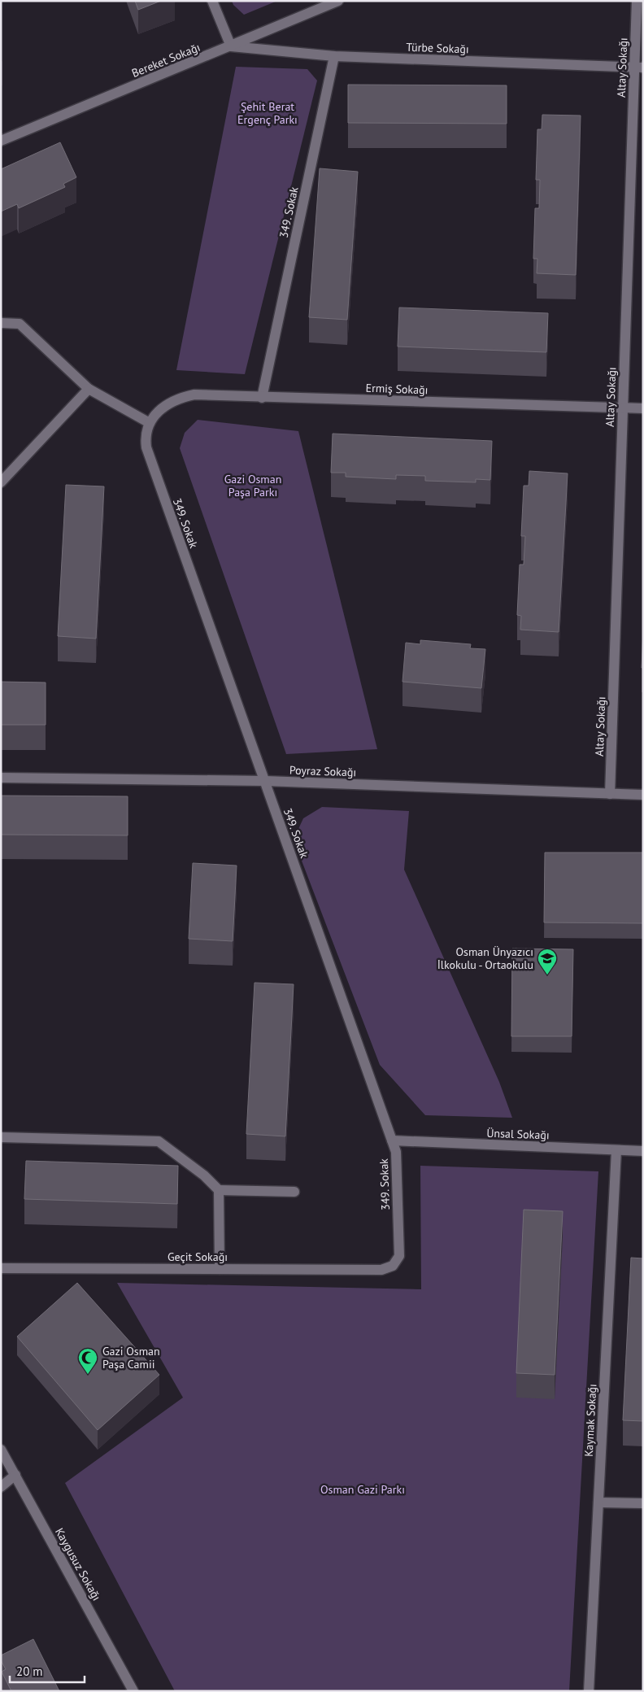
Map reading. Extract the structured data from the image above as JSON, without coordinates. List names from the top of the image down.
{
  "streets": {
    "street": [
      "Türbe Sokağı",
      "Bereket Sokağı",
      "Altay Sokağı",
      "349. Sokak",
      "Ermiş Sokağı",
      "Poyraz Sokağı",
      "Ünsal Sokağı",
      "Geçit Sokağı",
      "Kaymak Sokağı",
      "Kaygusuz Sokağı"
    ]
  },
  "crossings": [
    ["Türbe Sokağı", "Bereket Sokağı"],
    ["Türbe Sokağı", "Altay Sokağı"],
    ["Türbe Sokağı", "349. Sokak"],
    ["Altay Sokağı", "Ermiş Sokağı"],
    ["Altay Sokağı", "Poyraz Sokağı"],
    ["349. Sokak", "Ermiş Sokağı"],
    ["349. Sokak", "Poyraz Sokağı"],
    ["349. Sokak", "Ünsal Sokağı"],
    ["349. Sokak", "Geçit Sokağı"],
    ["Ünsal Sokağı", "Kaymak Sokağı"]
  ],
  "parks": ["Şehit Berat Ergenç Parkı", "Gazi Osman Paşa Parkı", "Osman Gazi Parkı"],
  "places": {
    "school or university": ["Osman Ünyazıcı İlkokulu - Ortaokulu"],
    "mosque": ["Gazi Osman Paşa Camii"]
  },
  "scale_bar": "20 m"
}
